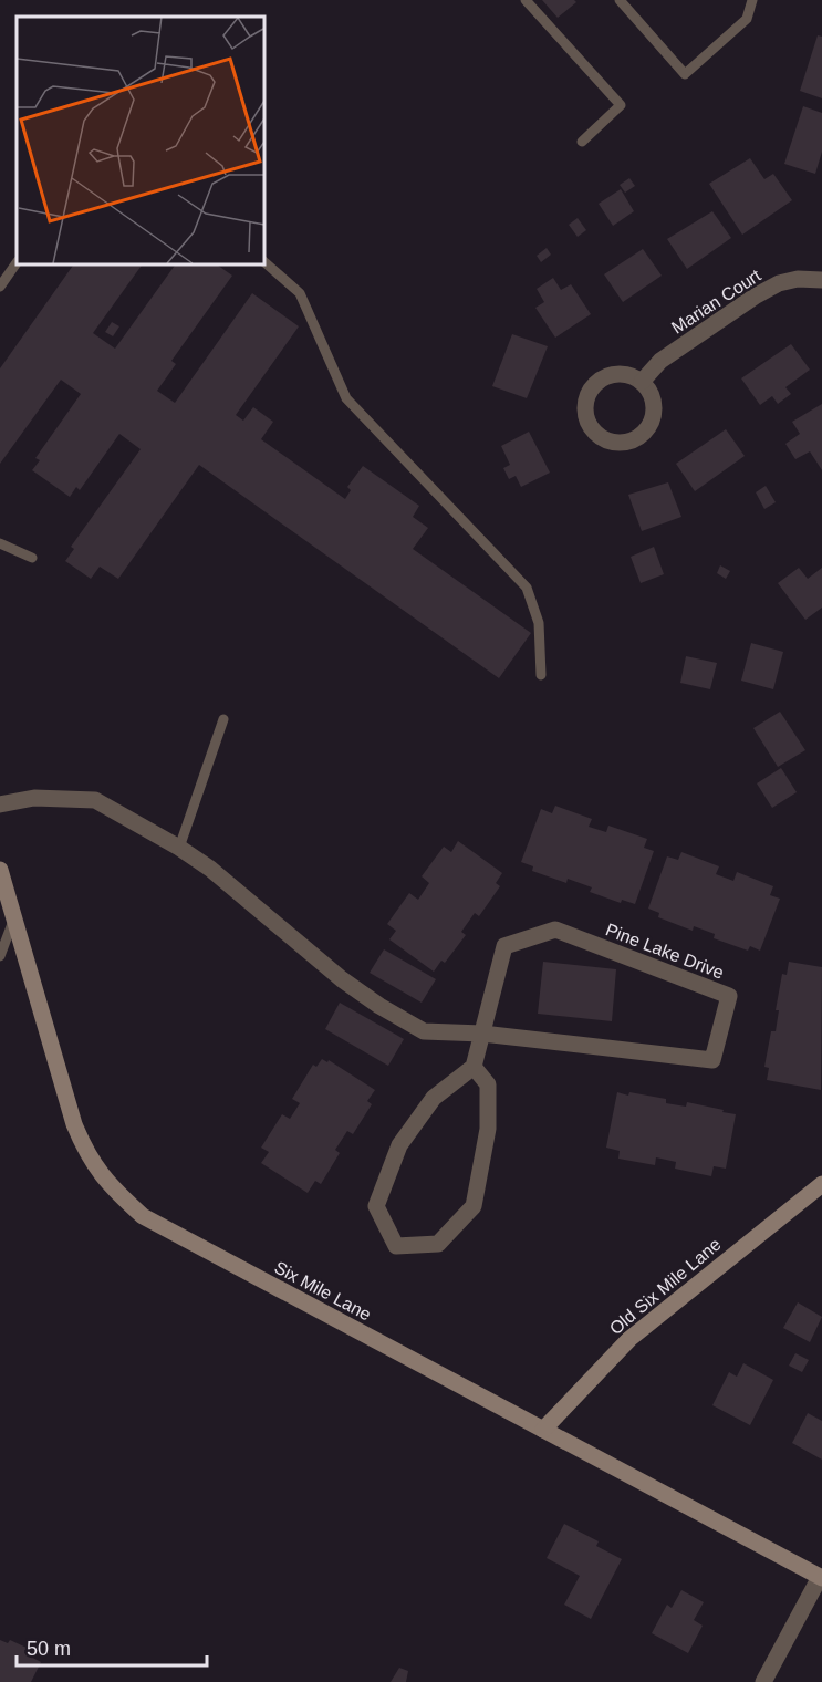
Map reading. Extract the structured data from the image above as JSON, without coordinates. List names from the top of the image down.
{
  "streets": {
    "street": [
      "Marian Court",
      "Pine Lake Drive",
      "Old Six Mile Lane",
      "Six Mile Lane"
    ]
  },
  "crossings": [
    ["Old Six Mile Lane", "Six Mile Lane"]
  ],
  "scale_bar": "50 m"
}
